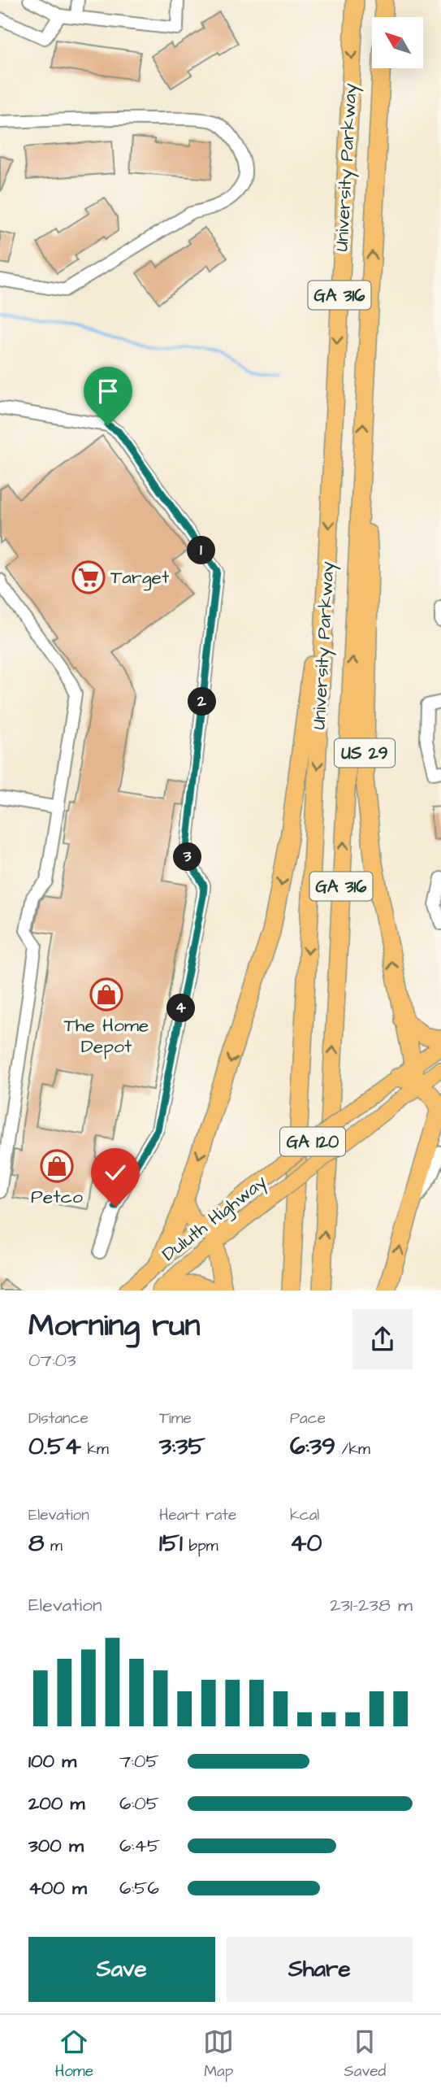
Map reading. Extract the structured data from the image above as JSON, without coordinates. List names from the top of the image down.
{
  "streets": {
    "highway": ["University Parkway", "GA 316", "US 29"],
    "main road": ["GA 120", "Duluth Highway"]
  },
  "crossings": [
    ["University Parkway", "US 29"],
    ["US 29", "Duluth Highway"]
  ],
  "places": {
    "supermarket": ["Target"],
    "shop": ["The Home Depot", "Petco"]
  },
  "north": "top left",
  "page": {
    "pins": [
      "1",
      "2",
      "3",
      "4"
    ],
    "heading": ["Morning run", "07:03"],
    "stats": [
      ["Distance", "0.54 km"],
      ["Time", "3:35"],
      ["Pace", "6:39 /km"],
      ["Elevation", "8 m"],
      ["Heart rate", "151 bpm"],
      ["kcal", "40"]
    ],
    "chart": ["Elevation", "231–238 m"],
    "list": [
      {
        "name": "100 m",
        "note": "7:05"
      },
      {
        "name": "200 m",
        "note": "6:05"
      },
      {
        "name": "300 m",
        "note": "6:45"
      },
      {
        "name": "400 m",
        "note": "6:56"
      }
    ],
    "buttons": ["Save", "Share"],
    "tabs": ["Home", "Map", "Saved"]
  }
}
